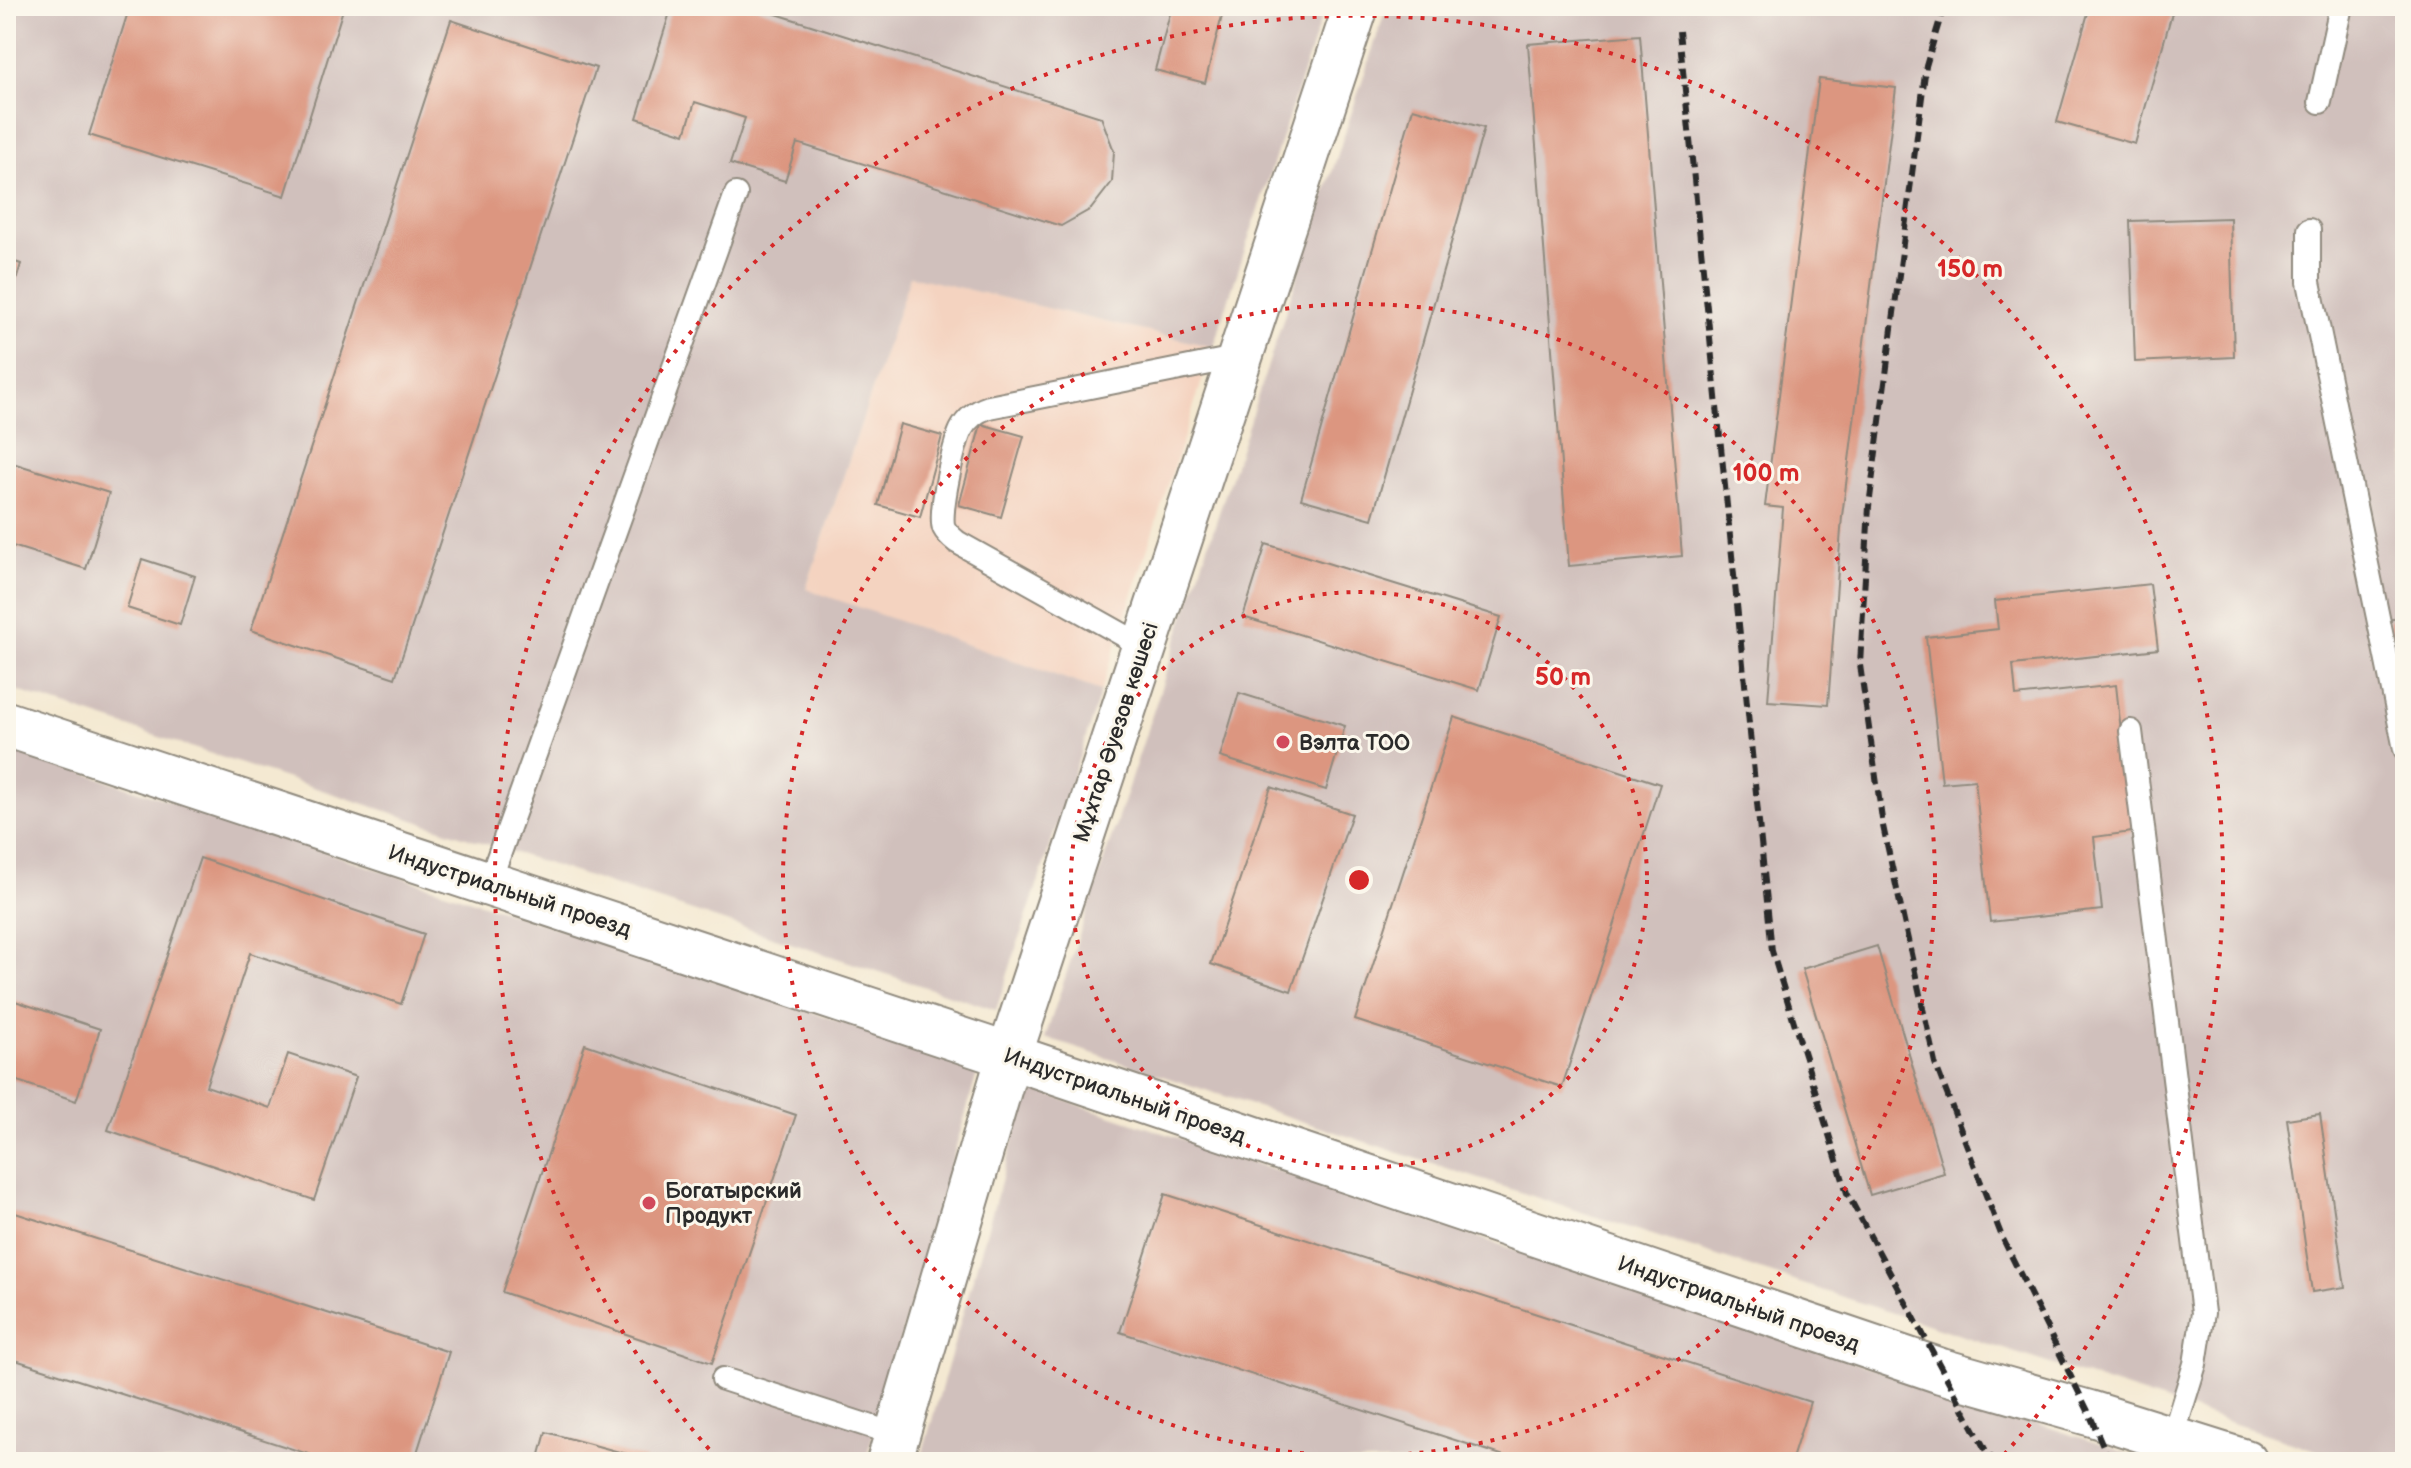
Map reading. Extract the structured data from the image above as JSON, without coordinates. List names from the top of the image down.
{
  "streets": {
    "street": ["Мұхтар Әуезов көшесі", "Индустриальный проезд"]
  },
  "crossings": [
    ["Мұхтар Әуезов көшесі", "Индустриальный проезд"]
  ],
  "places": ["Вэлта ТОО", "Богатырский Продукт"],
  "rings": ["150 m", "100 m", "50 m"]
}
